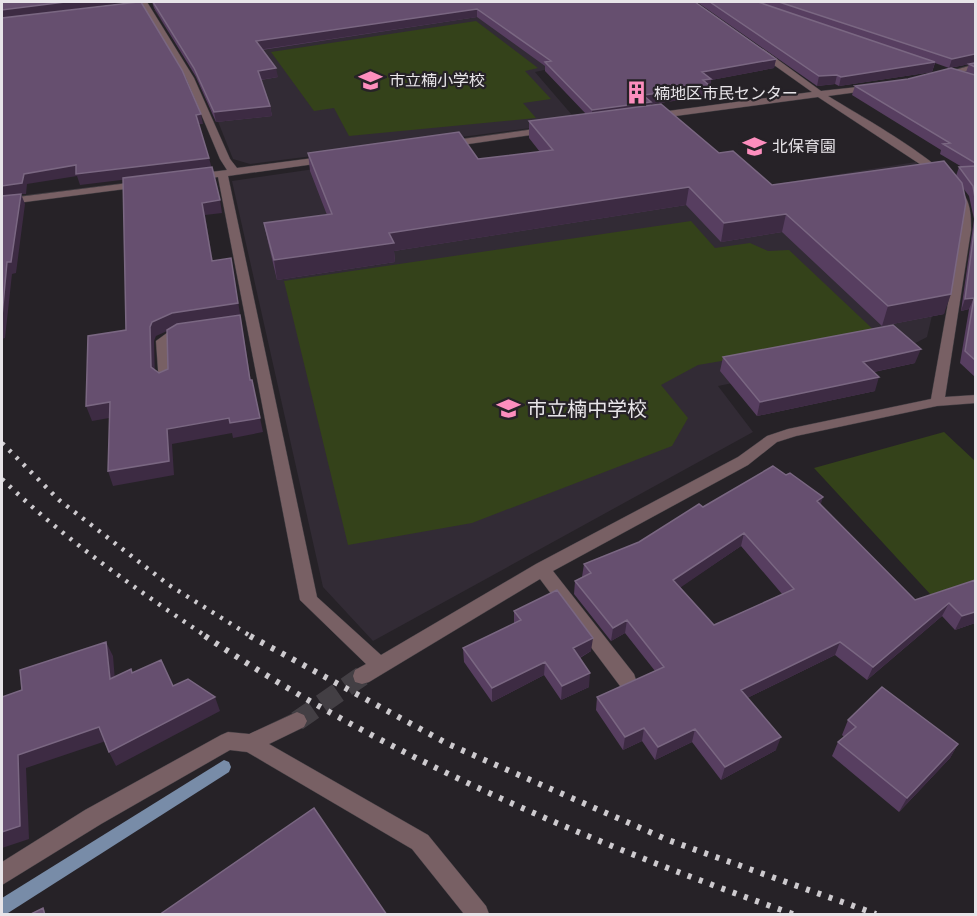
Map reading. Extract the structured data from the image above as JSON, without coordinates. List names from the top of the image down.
{
  "places": {
    "school or university": ["市立楠小学校", "北保育園", "市立楠中学校"],
    "building": ["楠地区市民センター"]
  }
}
